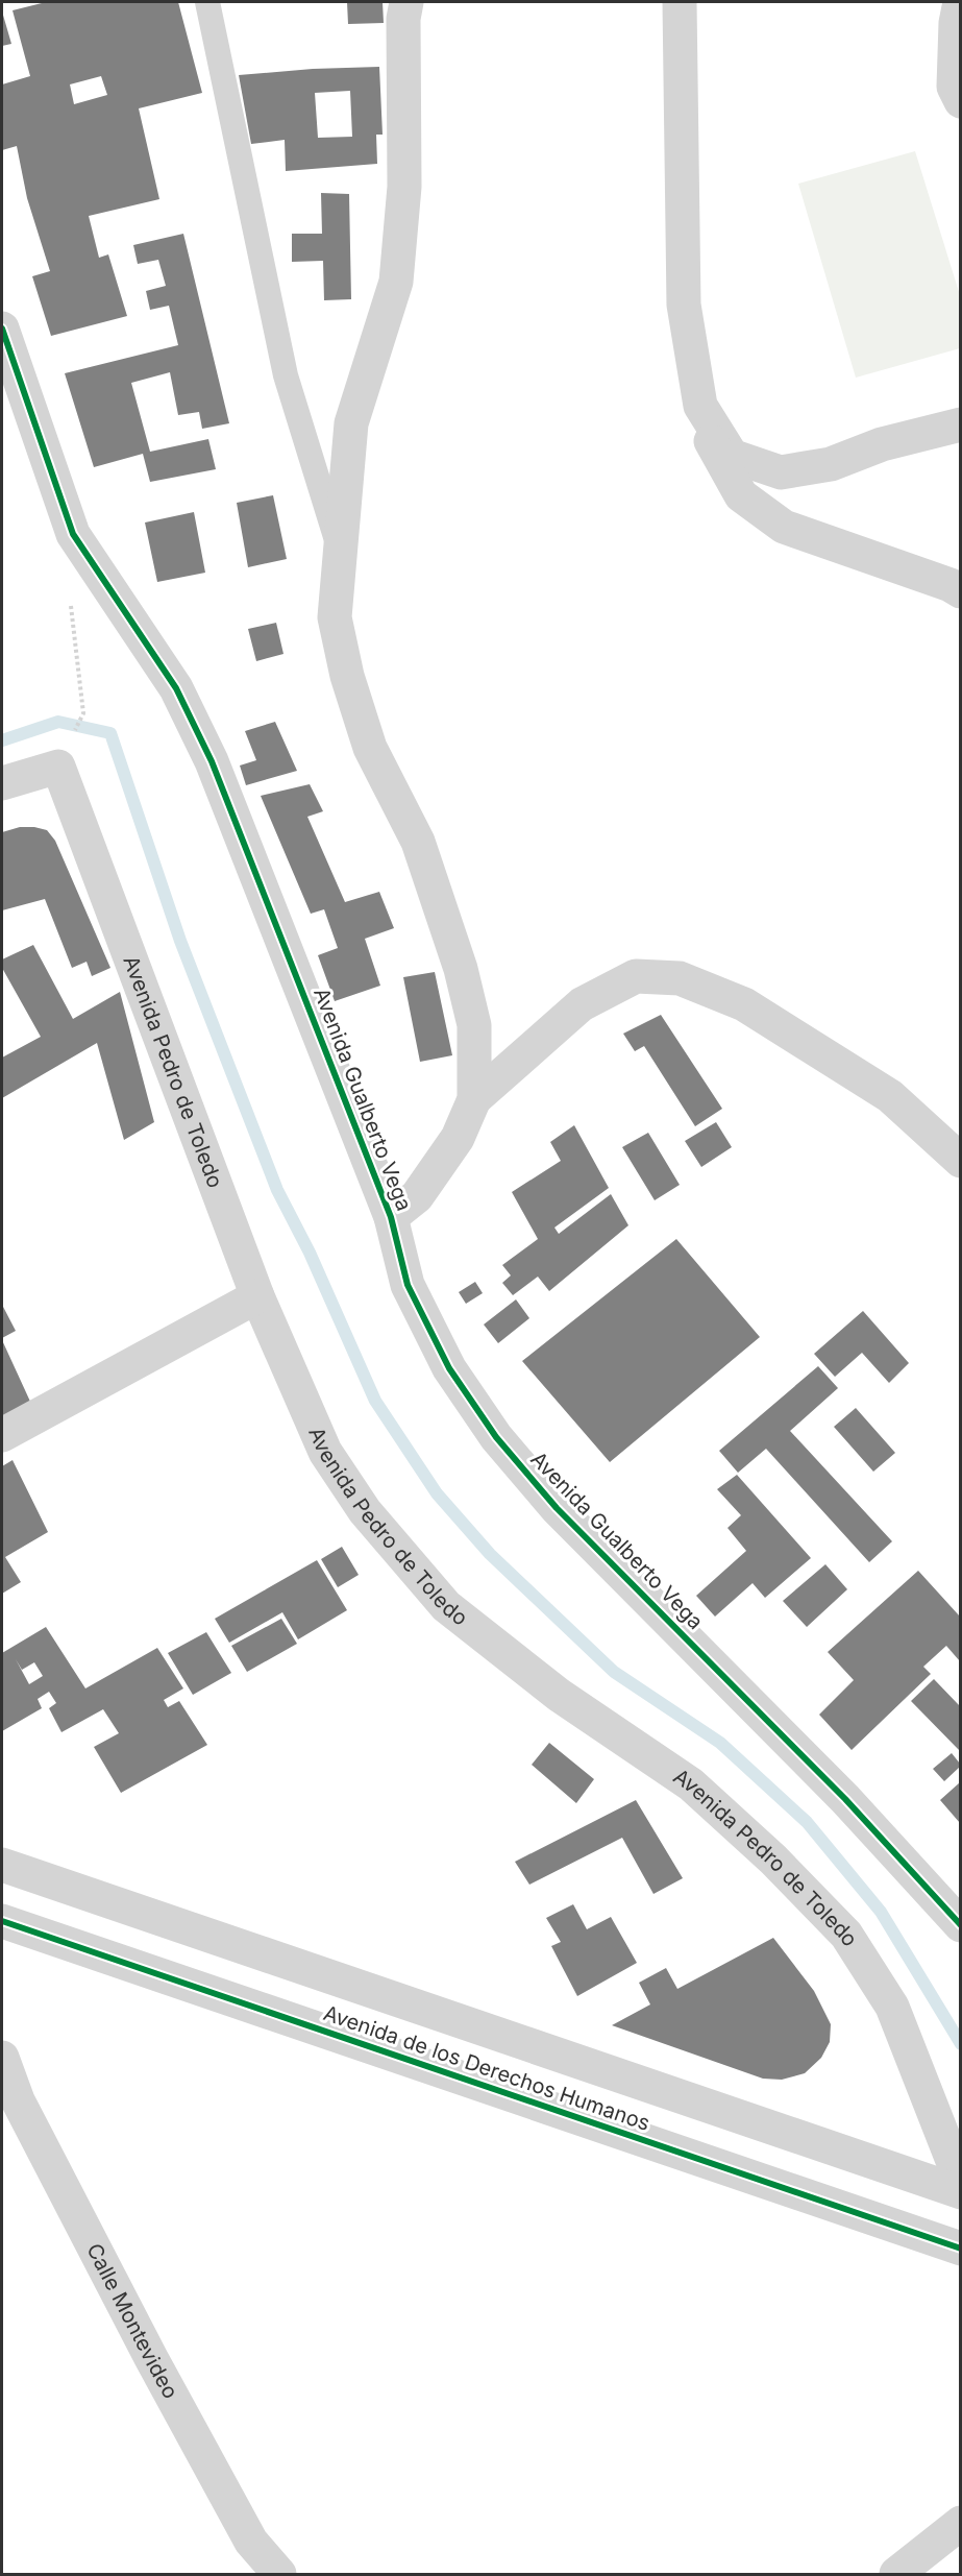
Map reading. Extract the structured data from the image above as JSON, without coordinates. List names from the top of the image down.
{
  "streets": {
    "street": [
      "Avenida Pedro de Toledo",
      "Avenida Gualberto Vega",
      "Avenida de los Derechos Humanos",
      "Calle Montevideo"
    ]
  }
}
